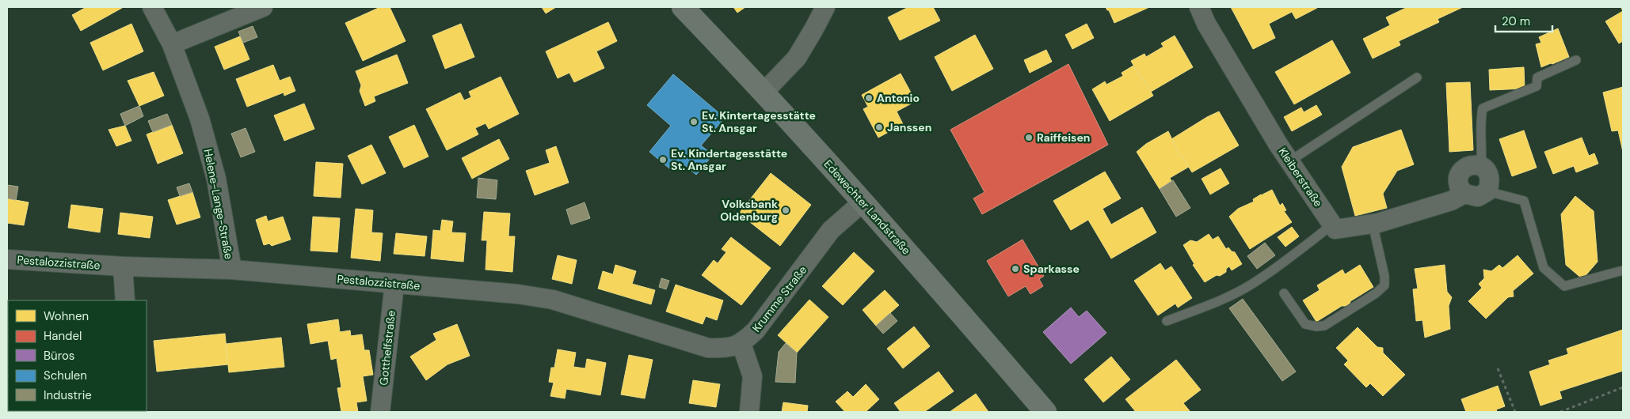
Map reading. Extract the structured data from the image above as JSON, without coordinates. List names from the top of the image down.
{
  "streets": {
    "main road": ["Edewechter Landstraße"],
    "street": [
      "Kleiberstraße",
      "Helene-Lange-Straße",
      "Pestalozzistraße",
      "Krumme Straße",
      "Gotthelfstraße"
    ]
  },
  "crossings": [
    ["Helene-Lange-Straße", "Pestalozzistraße"],
    ["Edewechter Landstraße", "Krumme Straße"],
    ["Pestalozzistraße", "Krumme Straße"],
    ["Pestalozzistraße", "Gotthelfstraße"]
  ],
  "places": [
    "Antonio",
    "Ev. Kintertagesstätte St. Ansgar",
    "Janssen",
    "Raiffeisen",
    "Ev. Kindertagesstätte St. Ansgar",
    "Volksbank Oldenburg",
    "Sparkasse"
  ],
  "legend": [
    "Wohnen",
    "Handel",
    "Büros",
    "Schulen",
    "Industrie"
  ],
  "scale_bar": "20 m"
}
